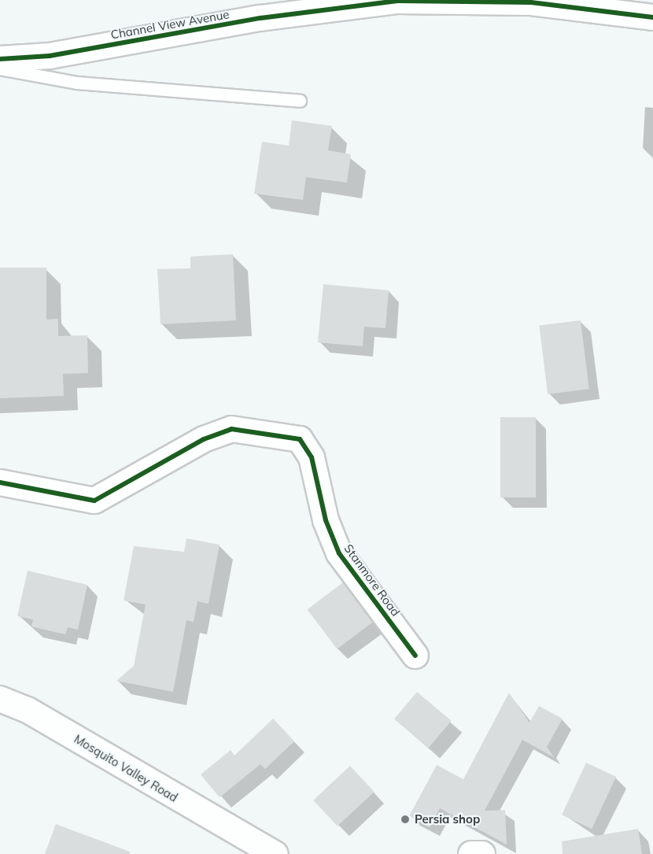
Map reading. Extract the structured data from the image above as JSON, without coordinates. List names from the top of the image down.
{
  "streets": {
    "street": ["Channel View Avenue", "Stanmore Road", "Mosquito Valley Road"]
  },
  "places": ["Persia shop"]
}
